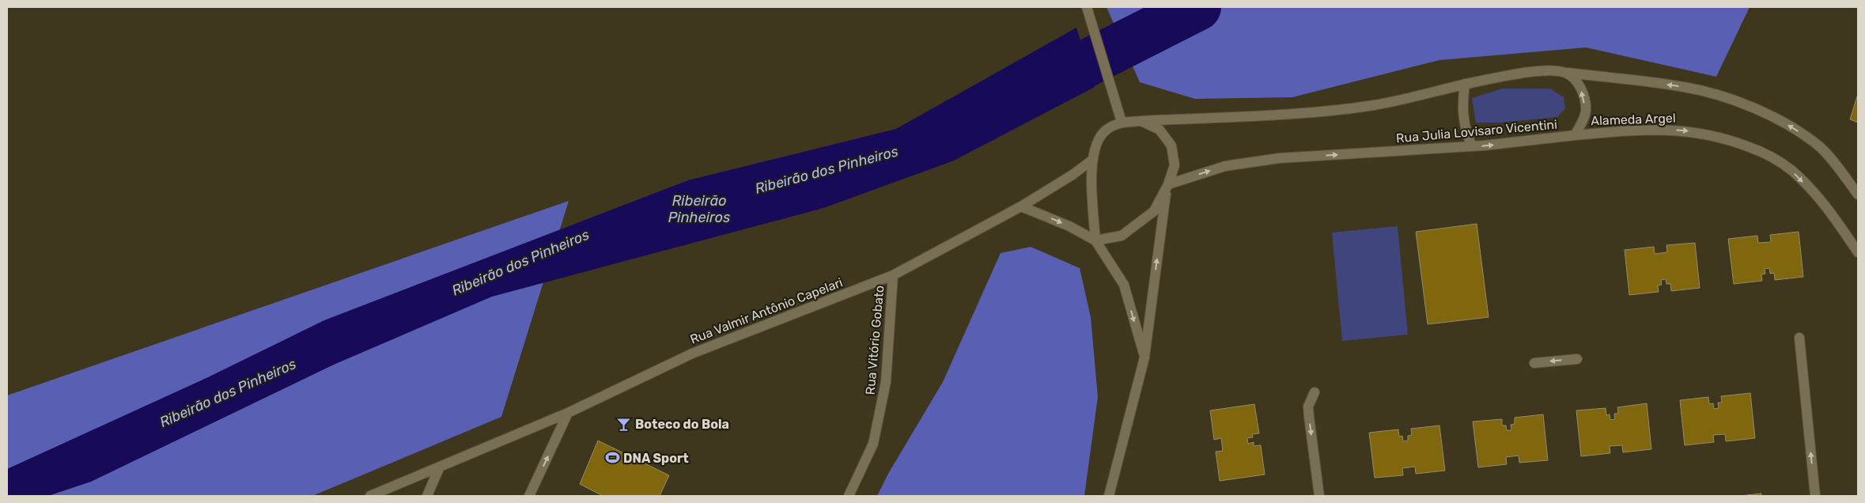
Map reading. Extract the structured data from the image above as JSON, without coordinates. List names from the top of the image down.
{
  "streets": {
    "street": [
      "Alameda Argel",
      "Rua Julia Lovisaro Vicentini",
      "Rua Valmir Antônio Capelari",
      "Rua Vitório Gobato"
    ]
  },
  "crossings": [
    ["Alameda Argel", "Rua Julia Lovisaro Vicentini"],
    ["Rua Valmir Antônio Capelari", "Rua Vitório Gobato"]
  ],
  "water": ["Ribeirão dos Pinheiros", "Ribeirão Pinheiros"],
  "places": {
    "bar": ["Boteco do Bola"],
    "sports": ["DNA Sport"]
  }
}
